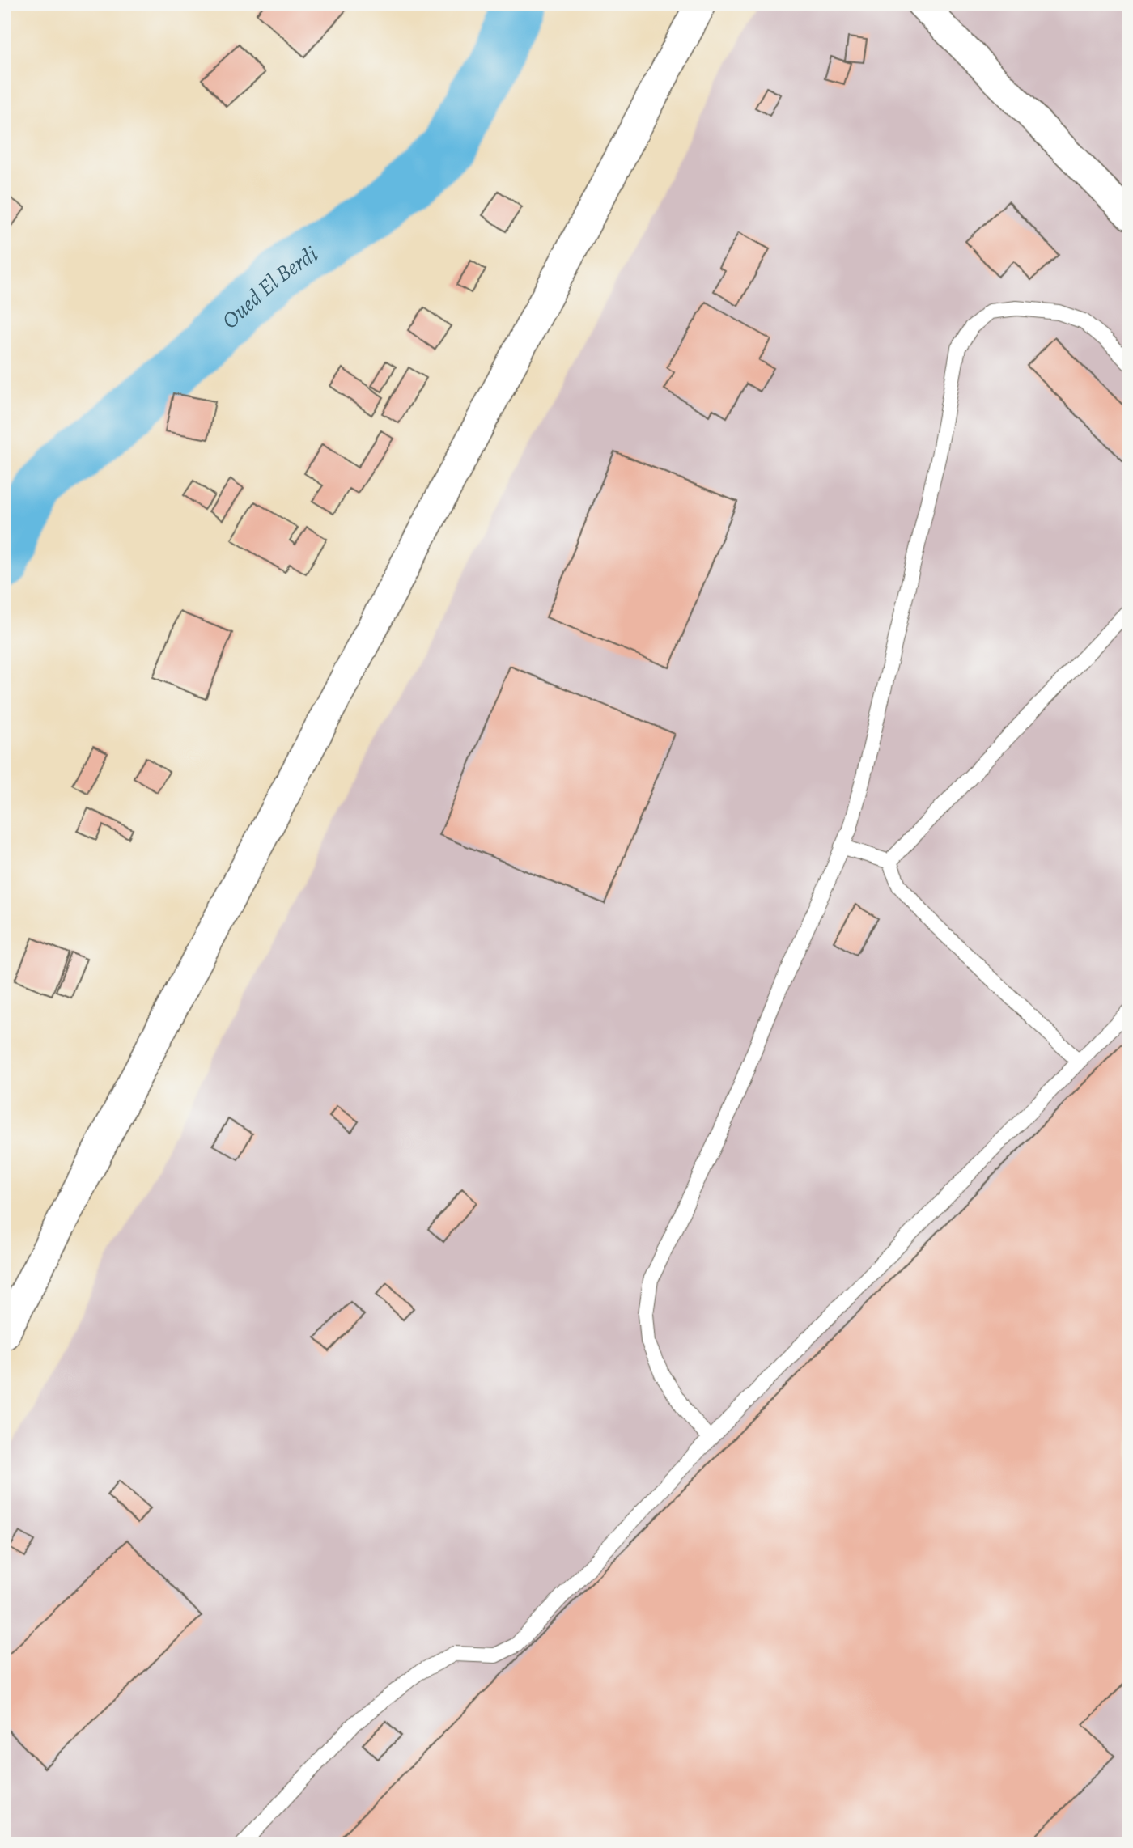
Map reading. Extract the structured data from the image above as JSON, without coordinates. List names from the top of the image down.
{
  "water": ["Oued El Berdi"]
}
